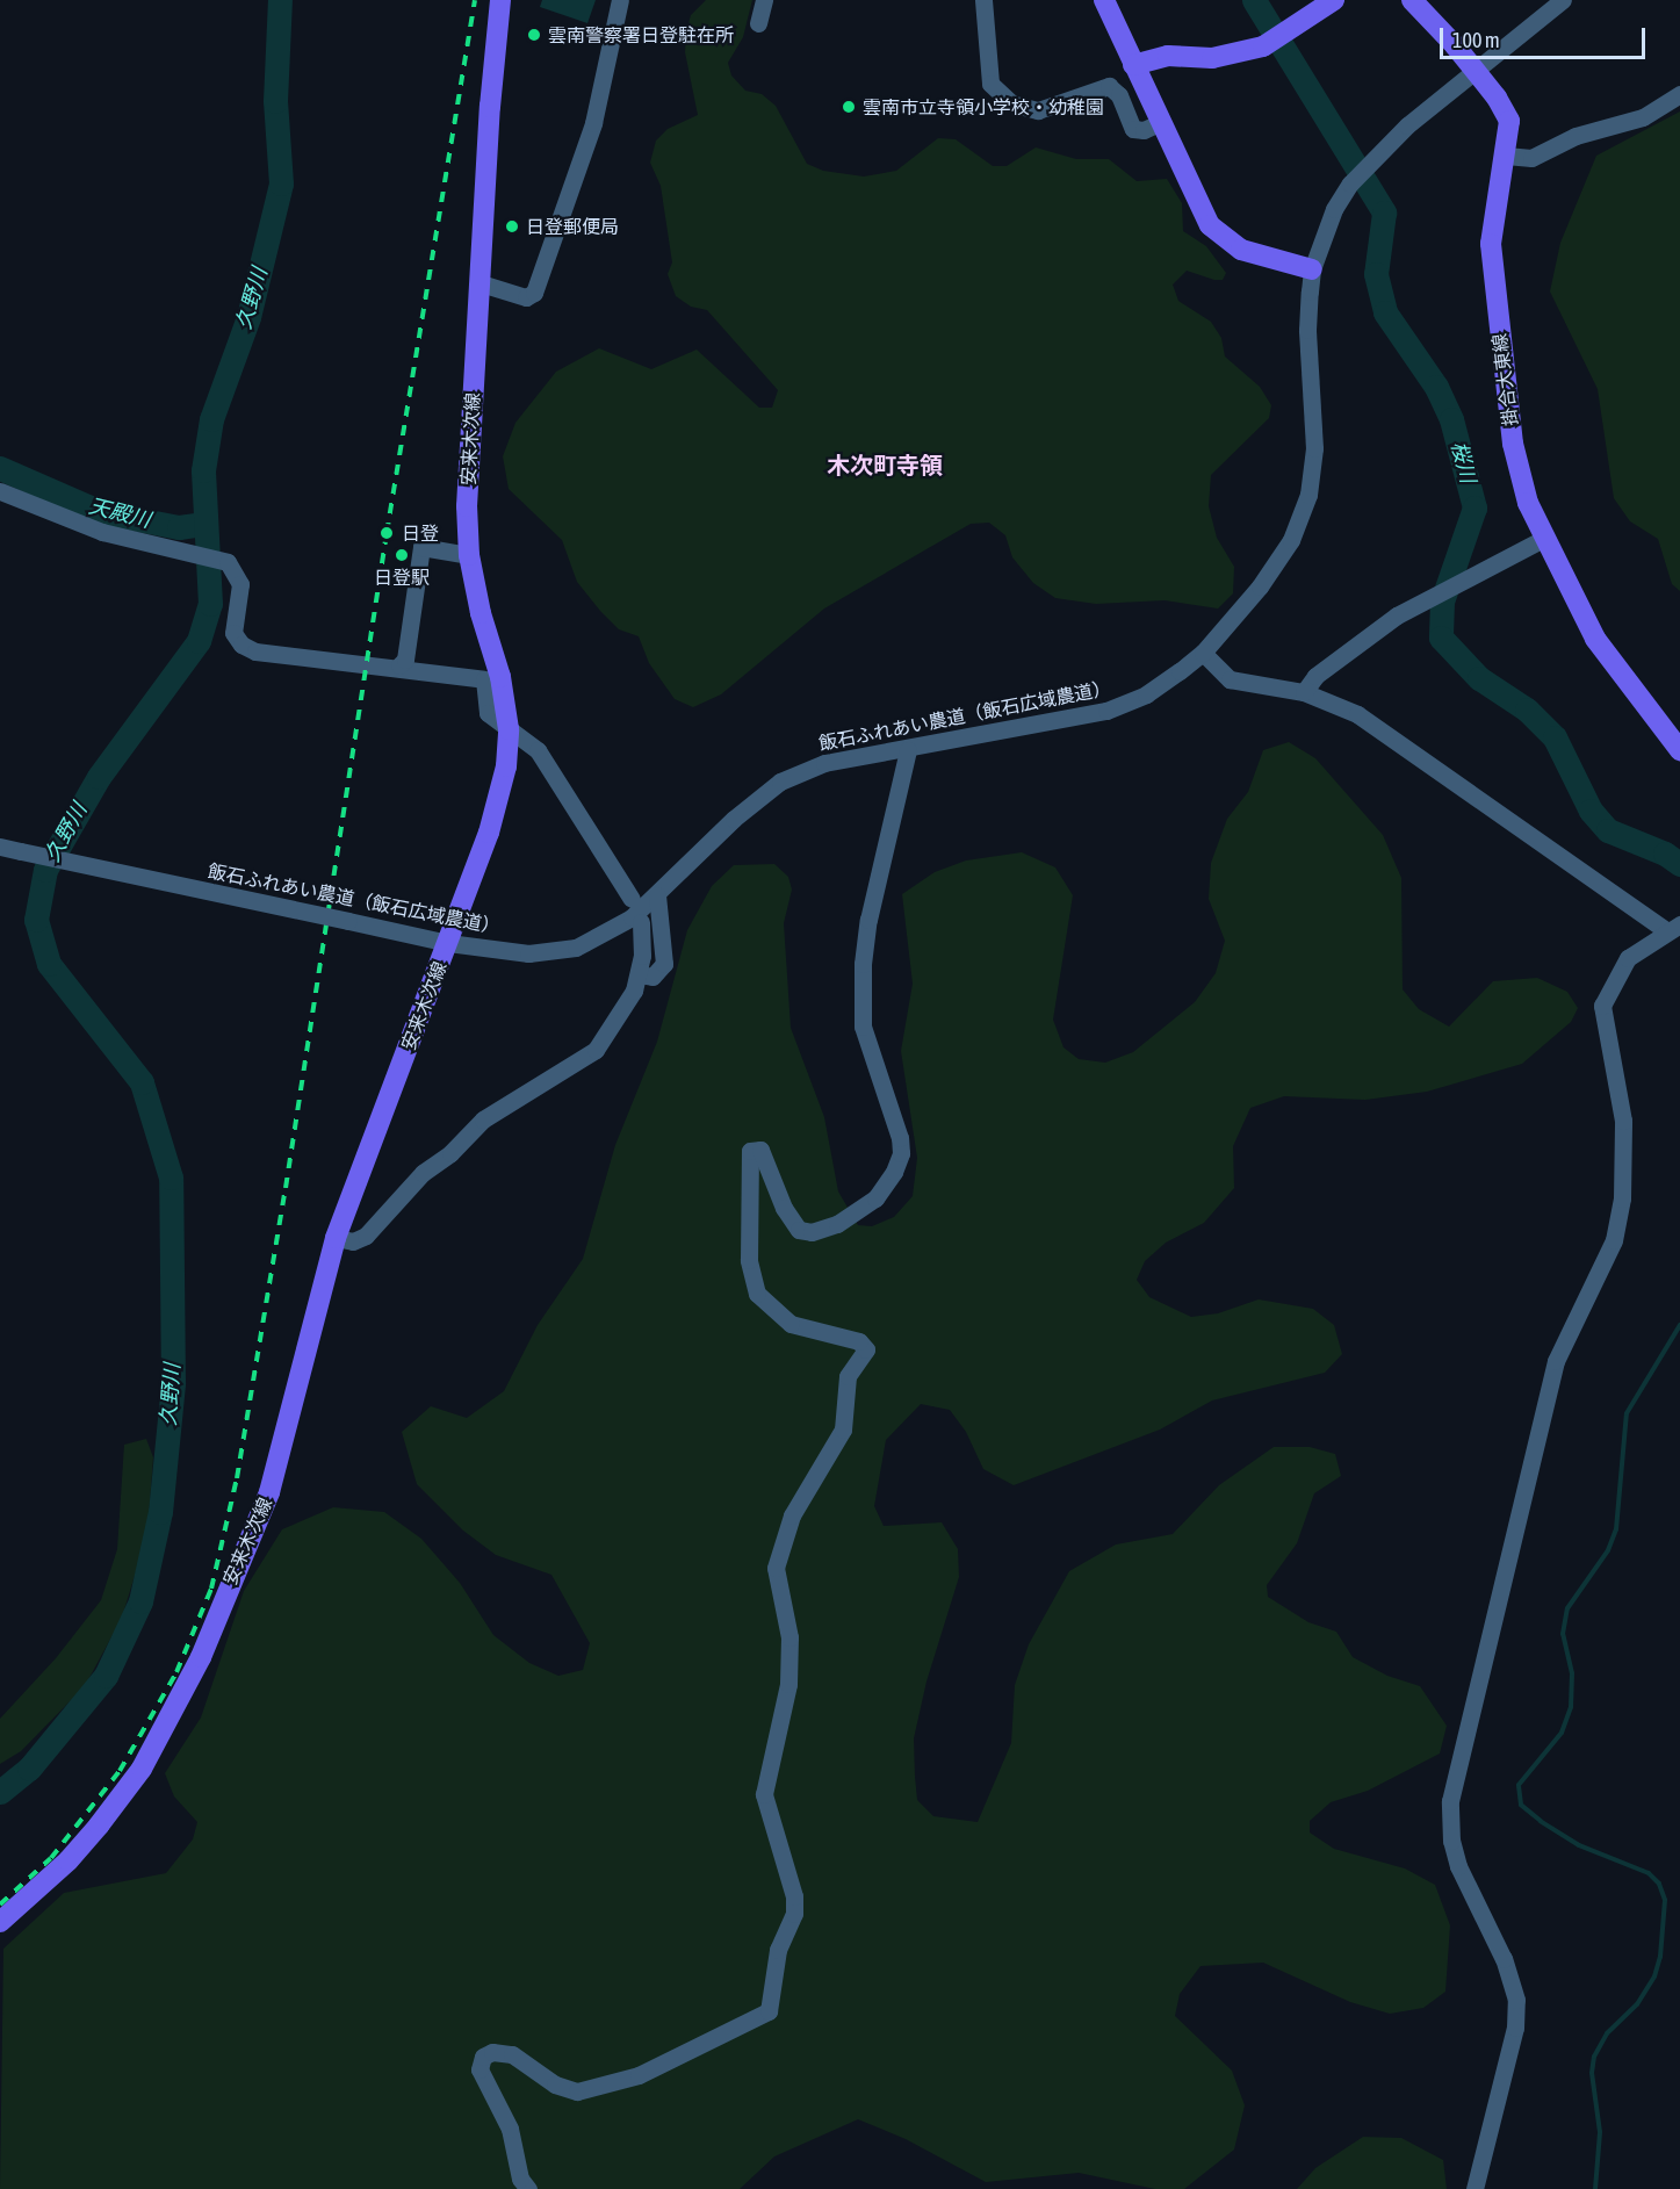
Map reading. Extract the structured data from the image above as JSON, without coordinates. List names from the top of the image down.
{
  "streets": {
    "main road": ["掛合大東線", "安来木次線"],
    "street": ["飯石ふれあい農道（飯石広域農道）"]
  },
  "crossings": [
    ["掛合大東線", "飯石ふれあい農道（飯石広域農道）"],
    ["安来木次線", "飯石ふれあい農道（飯石広域農道）"]
  ],
  "districts": ["木次町寺領"],
  "water": ["久野川", "桜川", "天殿川"],
  "places": [
    "雲南警察署日登駐在所",
    "雲南市立寺領小学校・幼稚園",
    "日登郵便局",
    "日登",
    "日登駅"
  ],
  "scale_bar": "100 m"
}
